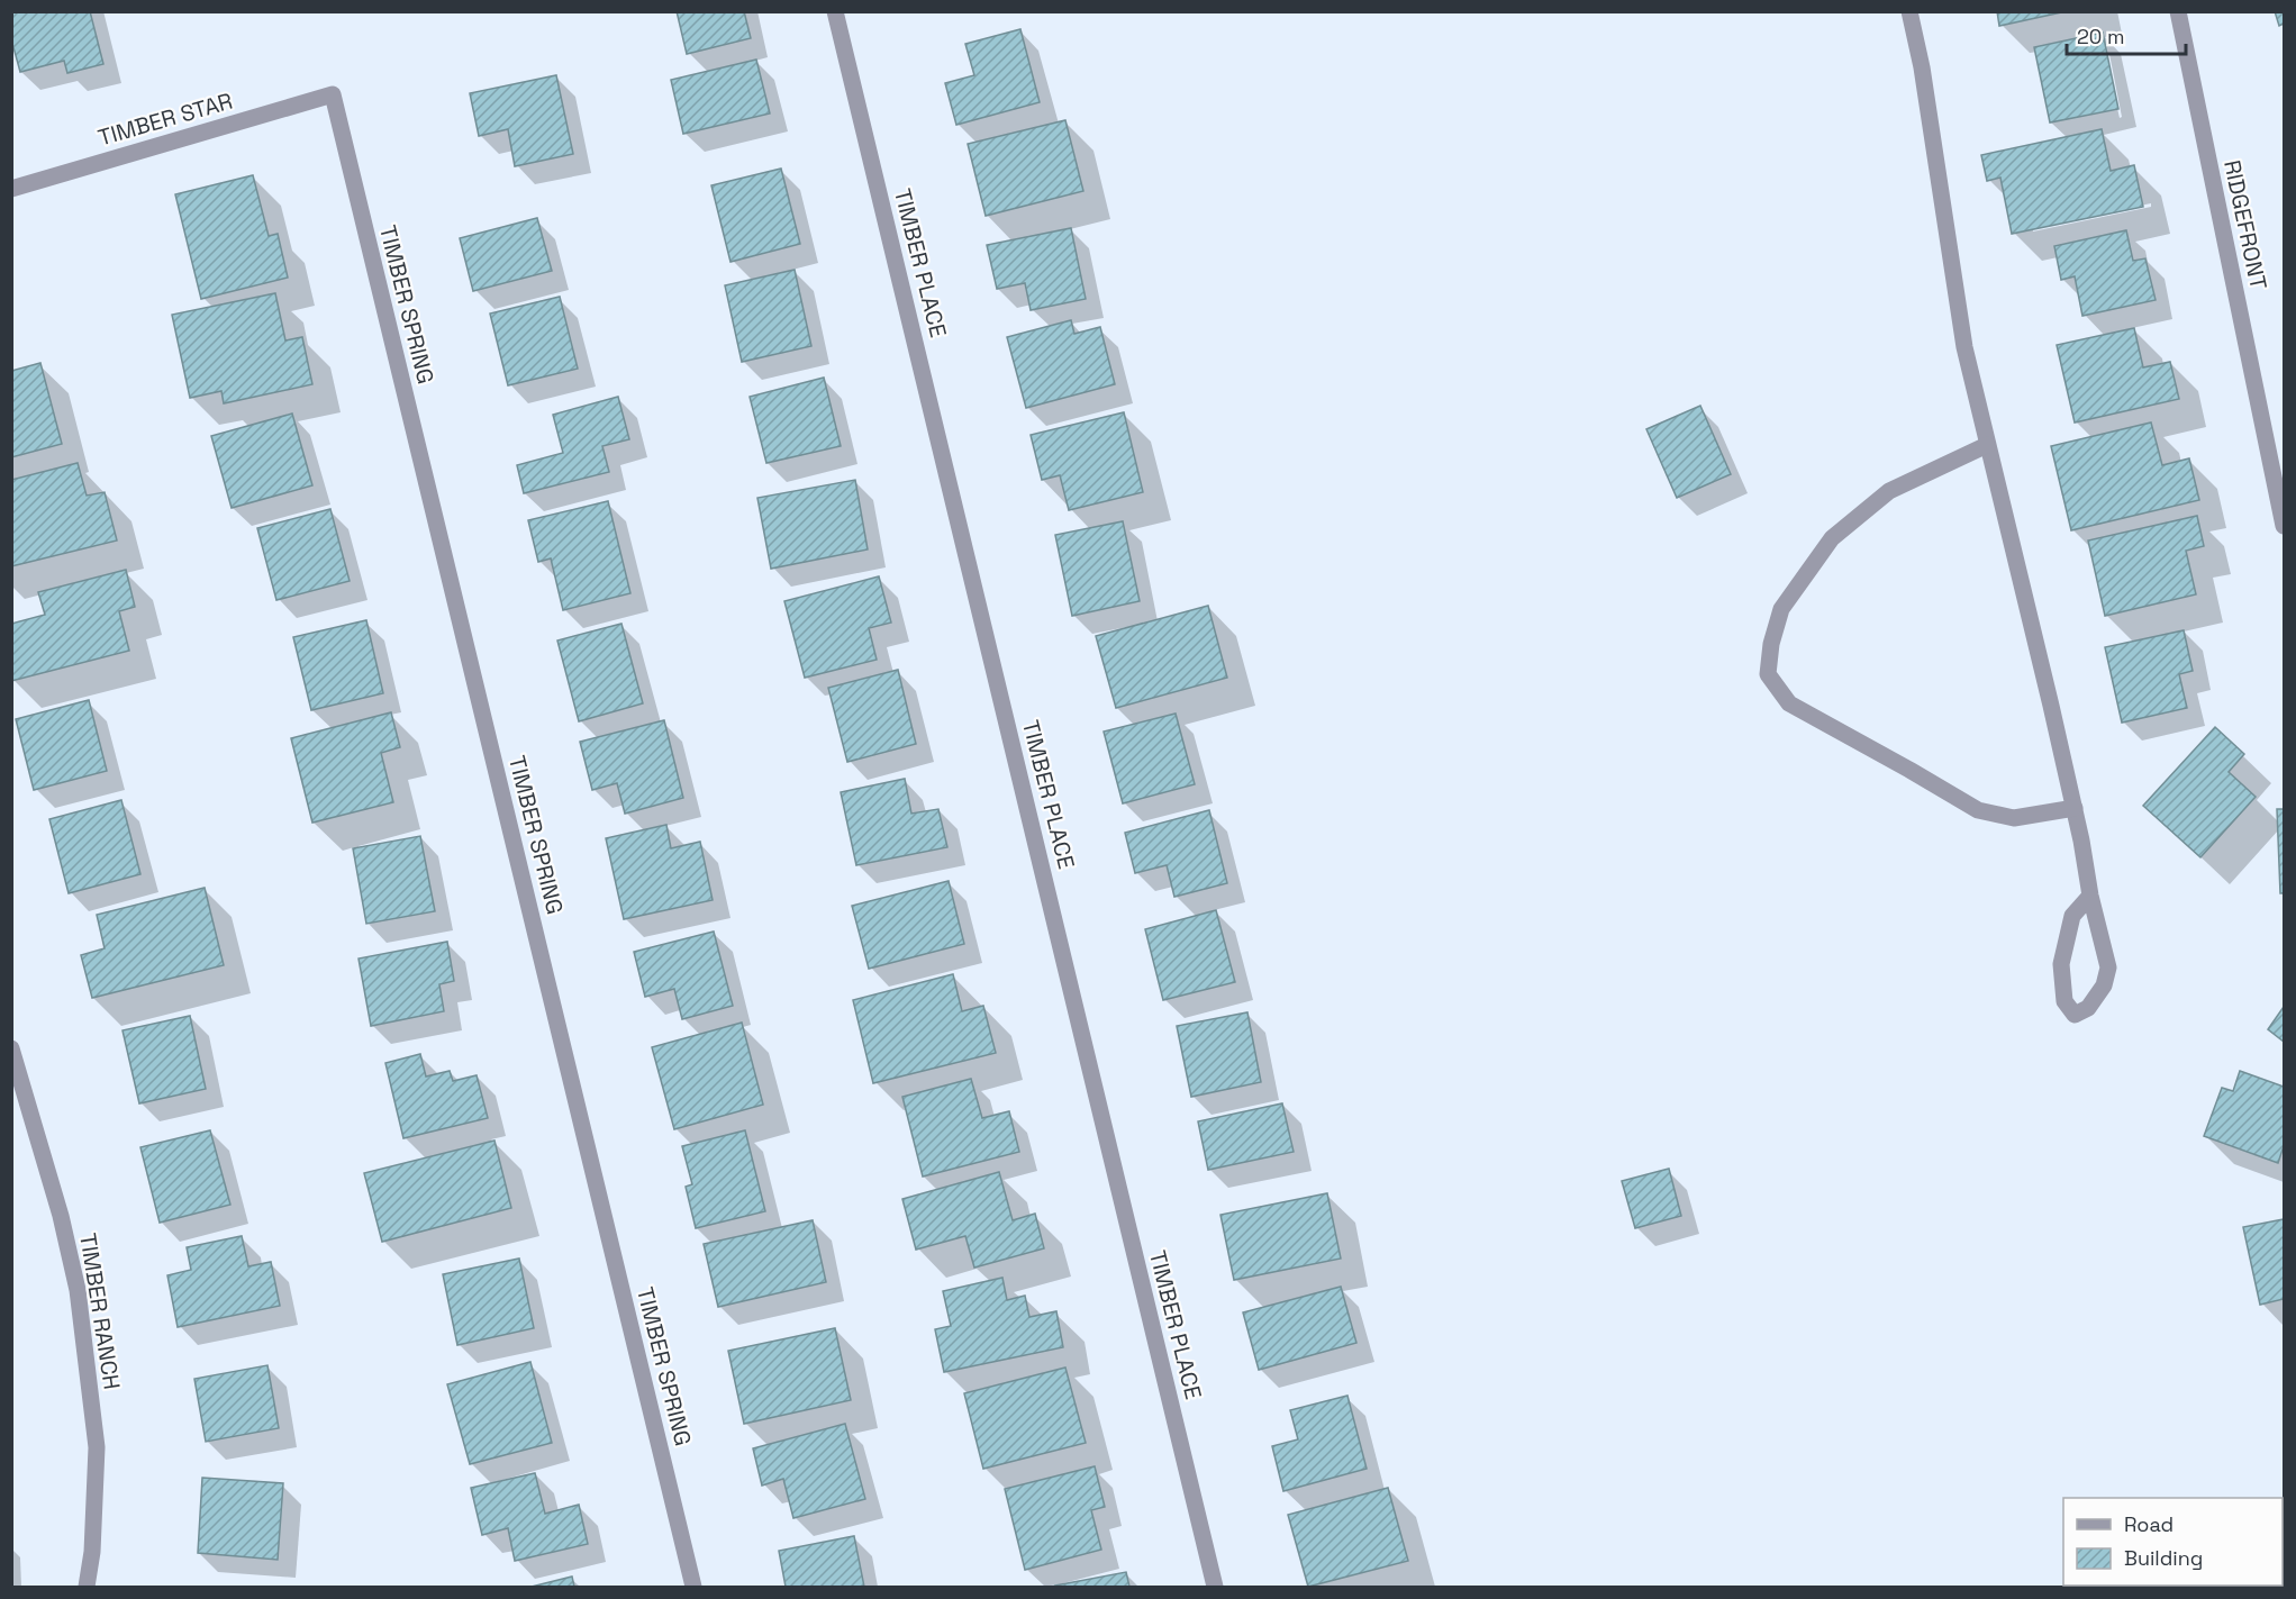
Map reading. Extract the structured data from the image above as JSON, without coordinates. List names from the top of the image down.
{
  "streets": {
    "street": [
      "TIMBER STAR",
      "RIDGEFRONT",
      "TIMBER PLACE",
      "TIMBER SPRING",
      "TIMBER RANCH"
    ]
  },
  "crossings": [
    ["TIMBER STAR", "TIMBER SPRING"]
  ],
  "legend": ["Road", "Building"],
  "scale_bar": "20 m"
}
